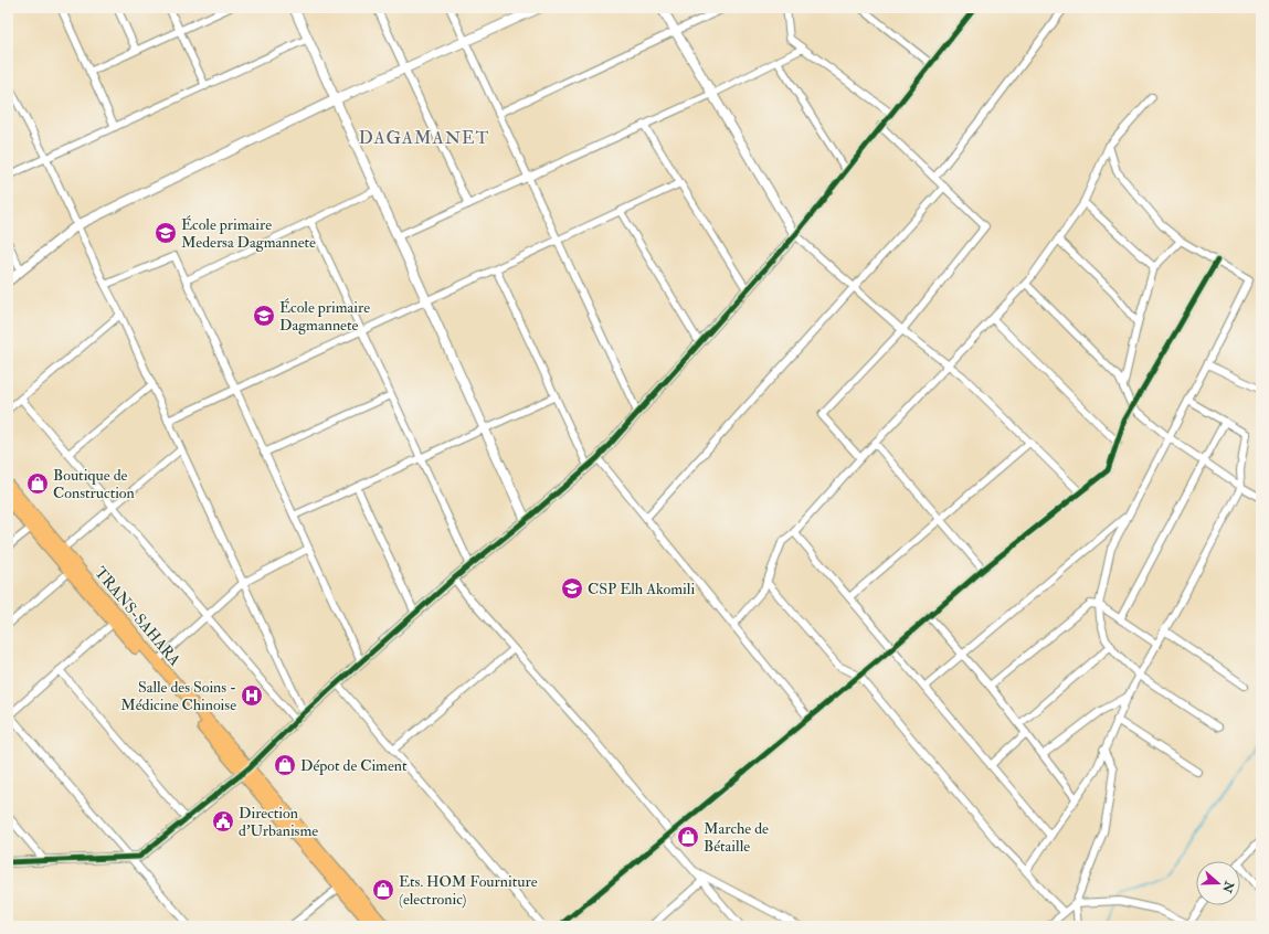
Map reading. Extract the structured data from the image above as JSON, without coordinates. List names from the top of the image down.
{
  "streets": {
    "main road": ["TRANS-SAHARA"]
  },
  "districts": ["DAGAMANET"],
  "places": {
    "school or university": ["École primaire Medersa Dagmannete", "École primaire Dagmannete", "CSP Elh Akomili"],
    "shop": [
      "Boutique de Construction",
      "Dépot de Ciment",
      "Marche de Bétaille",
      "Ets. HOM Fourniture (electronic)"
    ],
    "hospital": ["Salle des Soins - Médicine Chinoise"],
    "public building": ["Direction d'Urbanisme"]
  },
  "north": "right"
}
